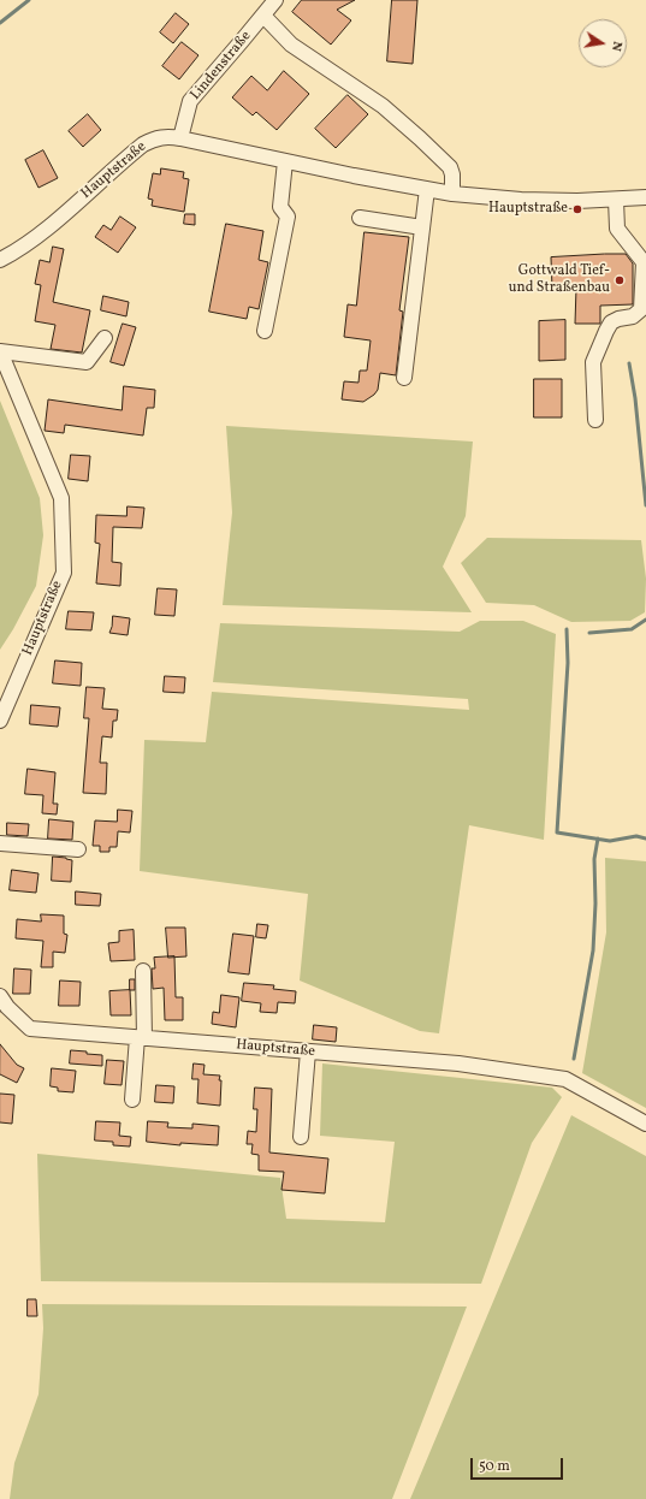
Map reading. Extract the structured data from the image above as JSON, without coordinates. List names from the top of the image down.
{
  "streets": {
    "street": ["Lindenstraße", "Hauptstraße"]
  },
  "crossings": [
    ["Lindenstraße", "Hauptstraße"]
  ],
  "places": ["Hauptstraße", "Gottwald Tief- und Straßenbau"],
  "scale_bar": "50 m",
  "north": "right"
}
